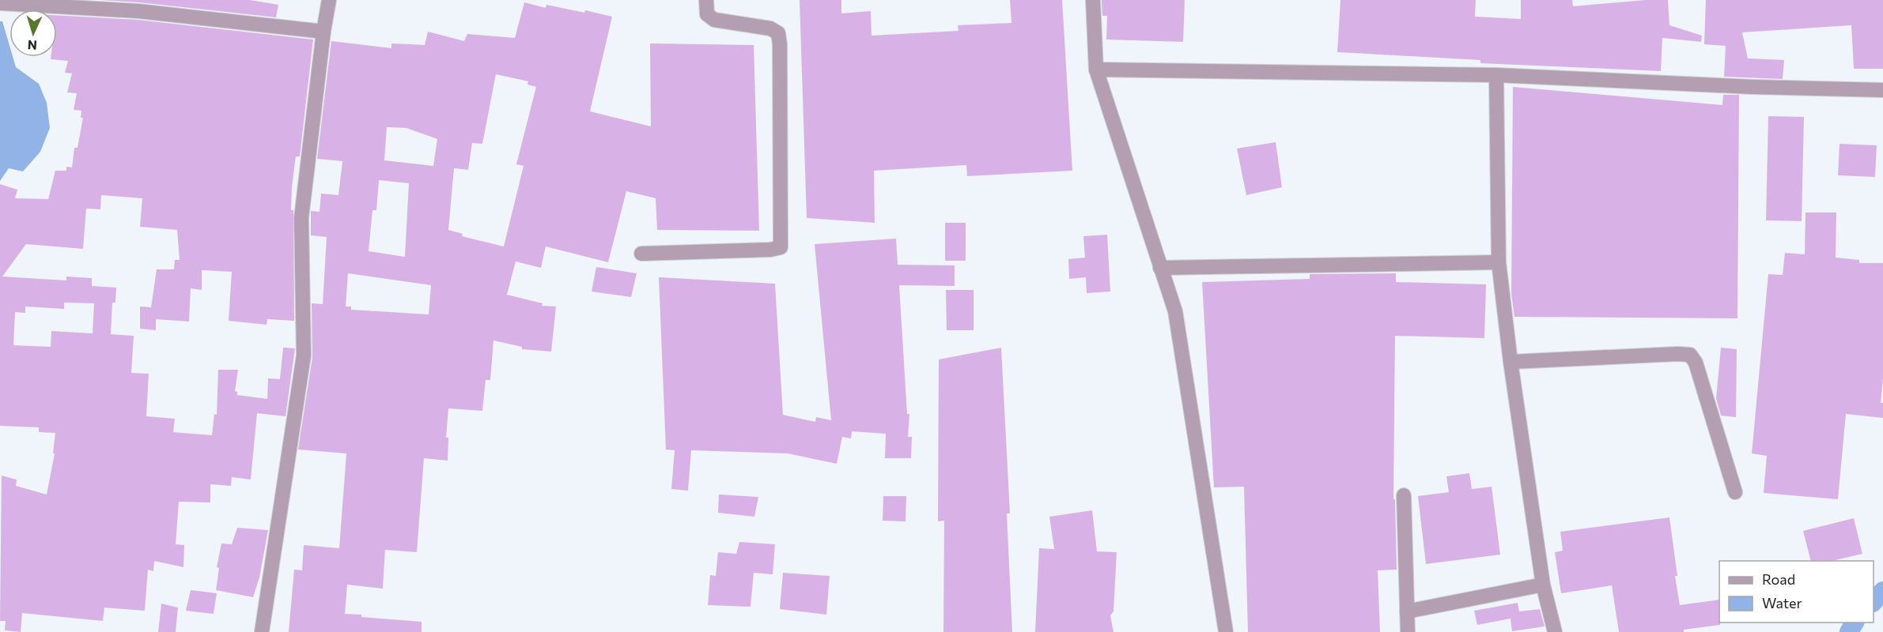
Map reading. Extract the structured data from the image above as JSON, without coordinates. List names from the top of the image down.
{
  "legend": ["Road", "Water"],
  "north": "bottom"
}
